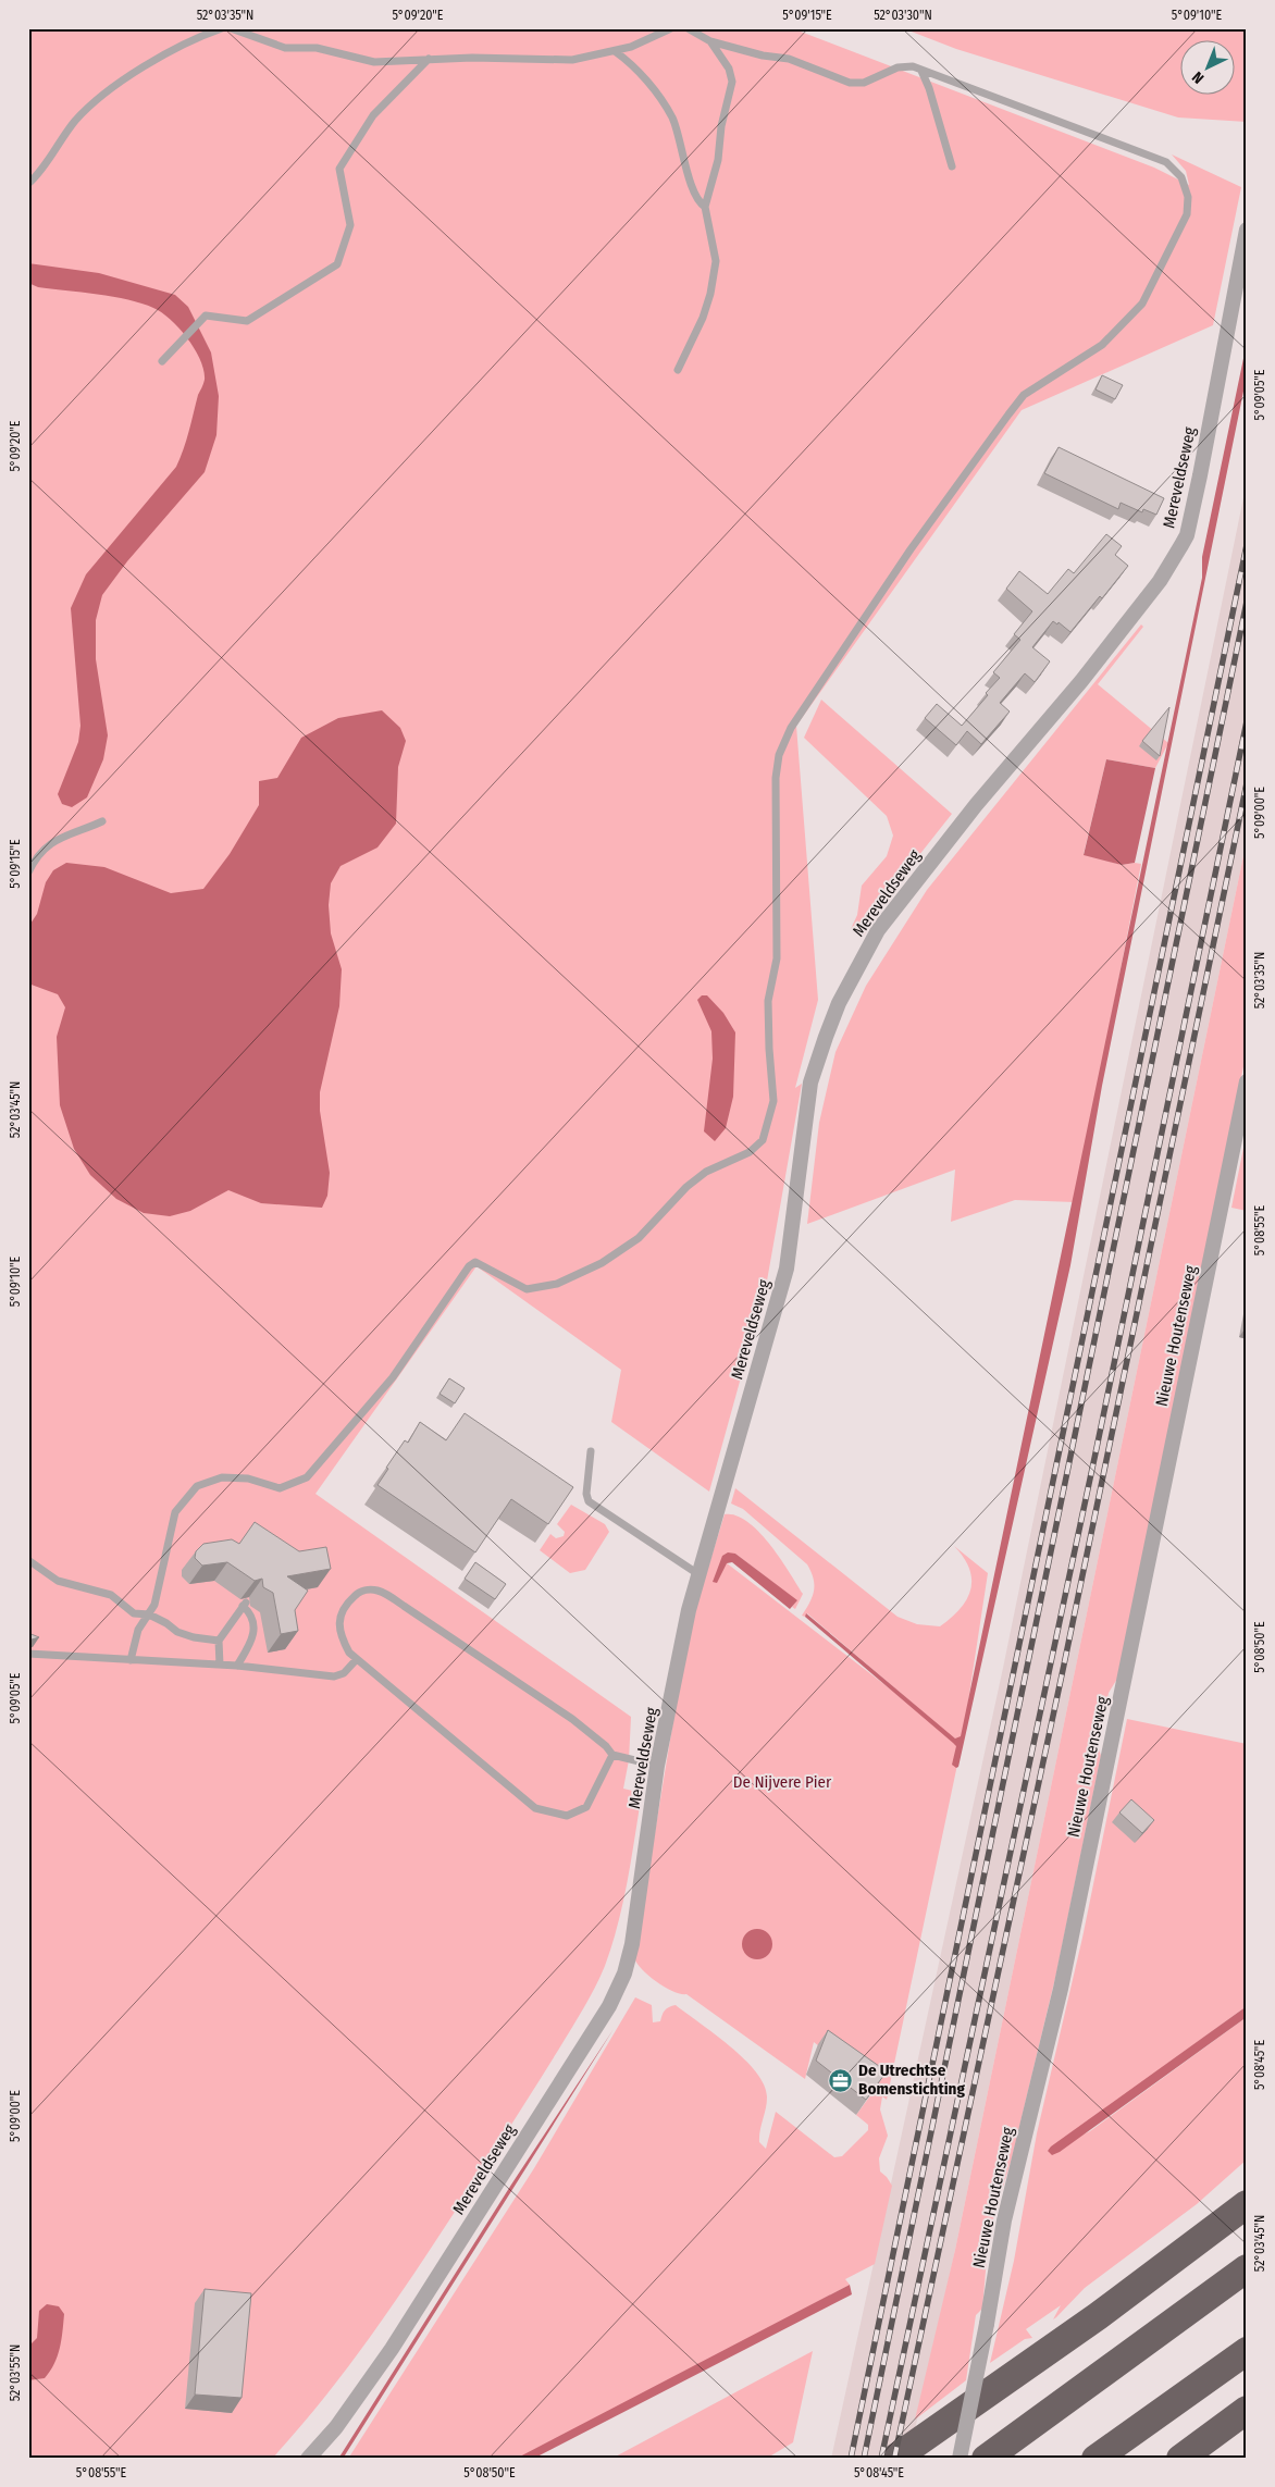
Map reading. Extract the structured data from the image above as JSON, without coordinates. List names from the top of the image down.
{
  "streets": {
    "street": ["Mereveldseweg", "Nieuwe Houtenseweg"]
  },
  "parks": ["De Nijvere Pier"],
  "places": {
    "office": ["De Utrechtse Bomenstichting"]
  },
  "north": "bottom left",
  "coordinates": [
    "52°03'35\"N",
    "5°09'20\"E",
    "5°09'15\"E",
    "52°03'30\"N",
    "5°09'10\"E",
    "5°09'05\"E",
    "5°09'00\"E",
    "52°03'45\"N",
    "5°08'55\"E",
    "5°08'50\"E",
    "5°08'45\"E",
    "52°03'55\"N"
  ]
}
